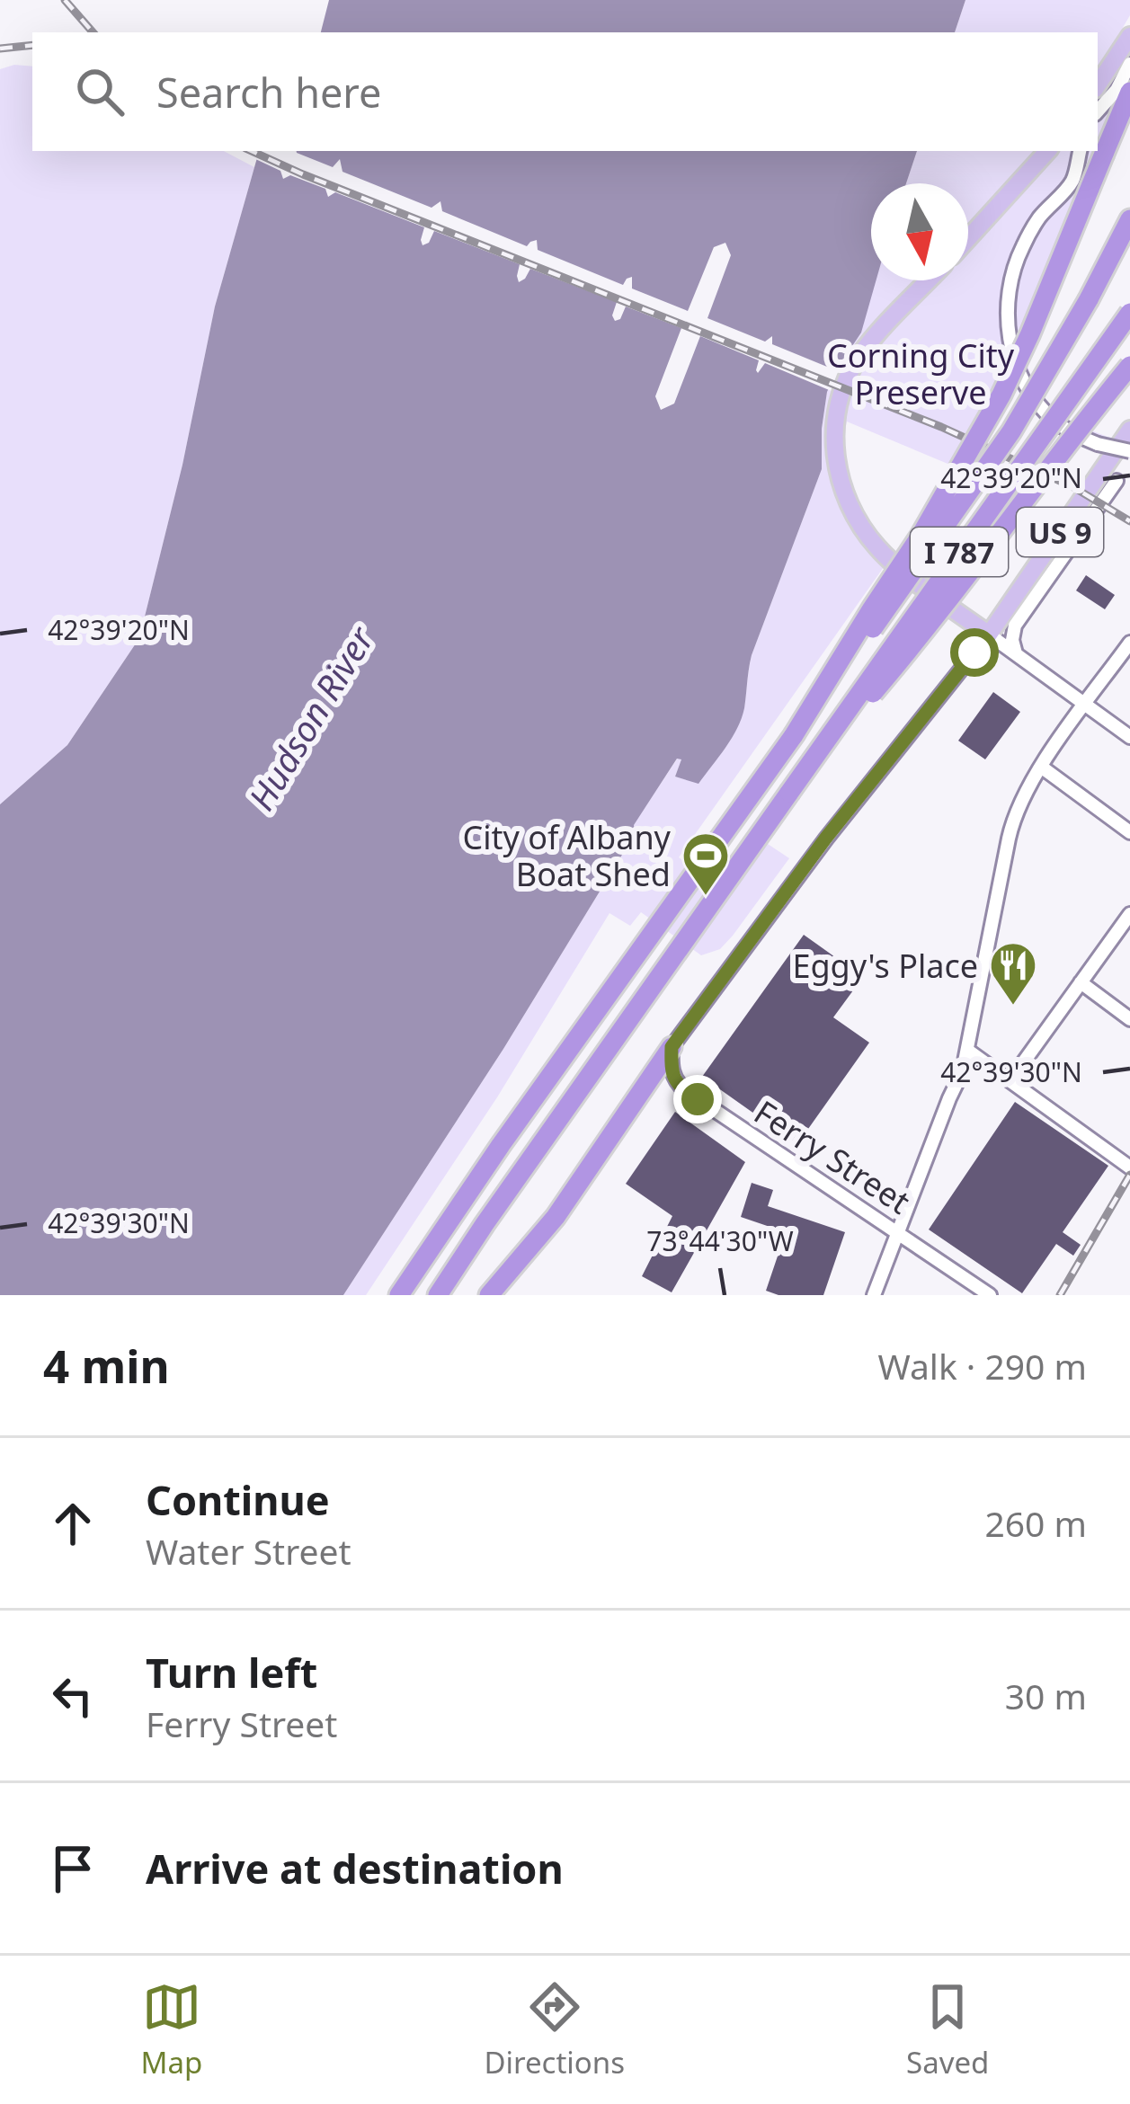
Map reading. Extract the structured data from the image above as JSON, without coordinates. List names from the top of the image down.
{
  "streets": {
    "highway": ["I 787"],
    "main road": ["US 9"],
    "street": ["Ferry Street"]
  },
  "water": ["Hudson River"],
  "parks": ["Corning City Preserve"],
  "places": {
    "sports": ["City of Albany Boat Shed"],
    "restaurant": ["Eggy's Place"]
  },
  "north": "bottom",
  "page": {
    "search": "Search here",
    "heading": ["4 min", "Walk · 290 m"],
    "list": [
      ["Continue", "Water Street", "260 m"],
      ["Turn left", "Ferry Street", "30 m"],
      "Arrive at destination"
    ],
    "nav": ["Map", "Directions", "Saved"]
  },
  "coordinates": ["42°39'20\"N", "42°39'30\"N", "73°44'30\"W"]
}
